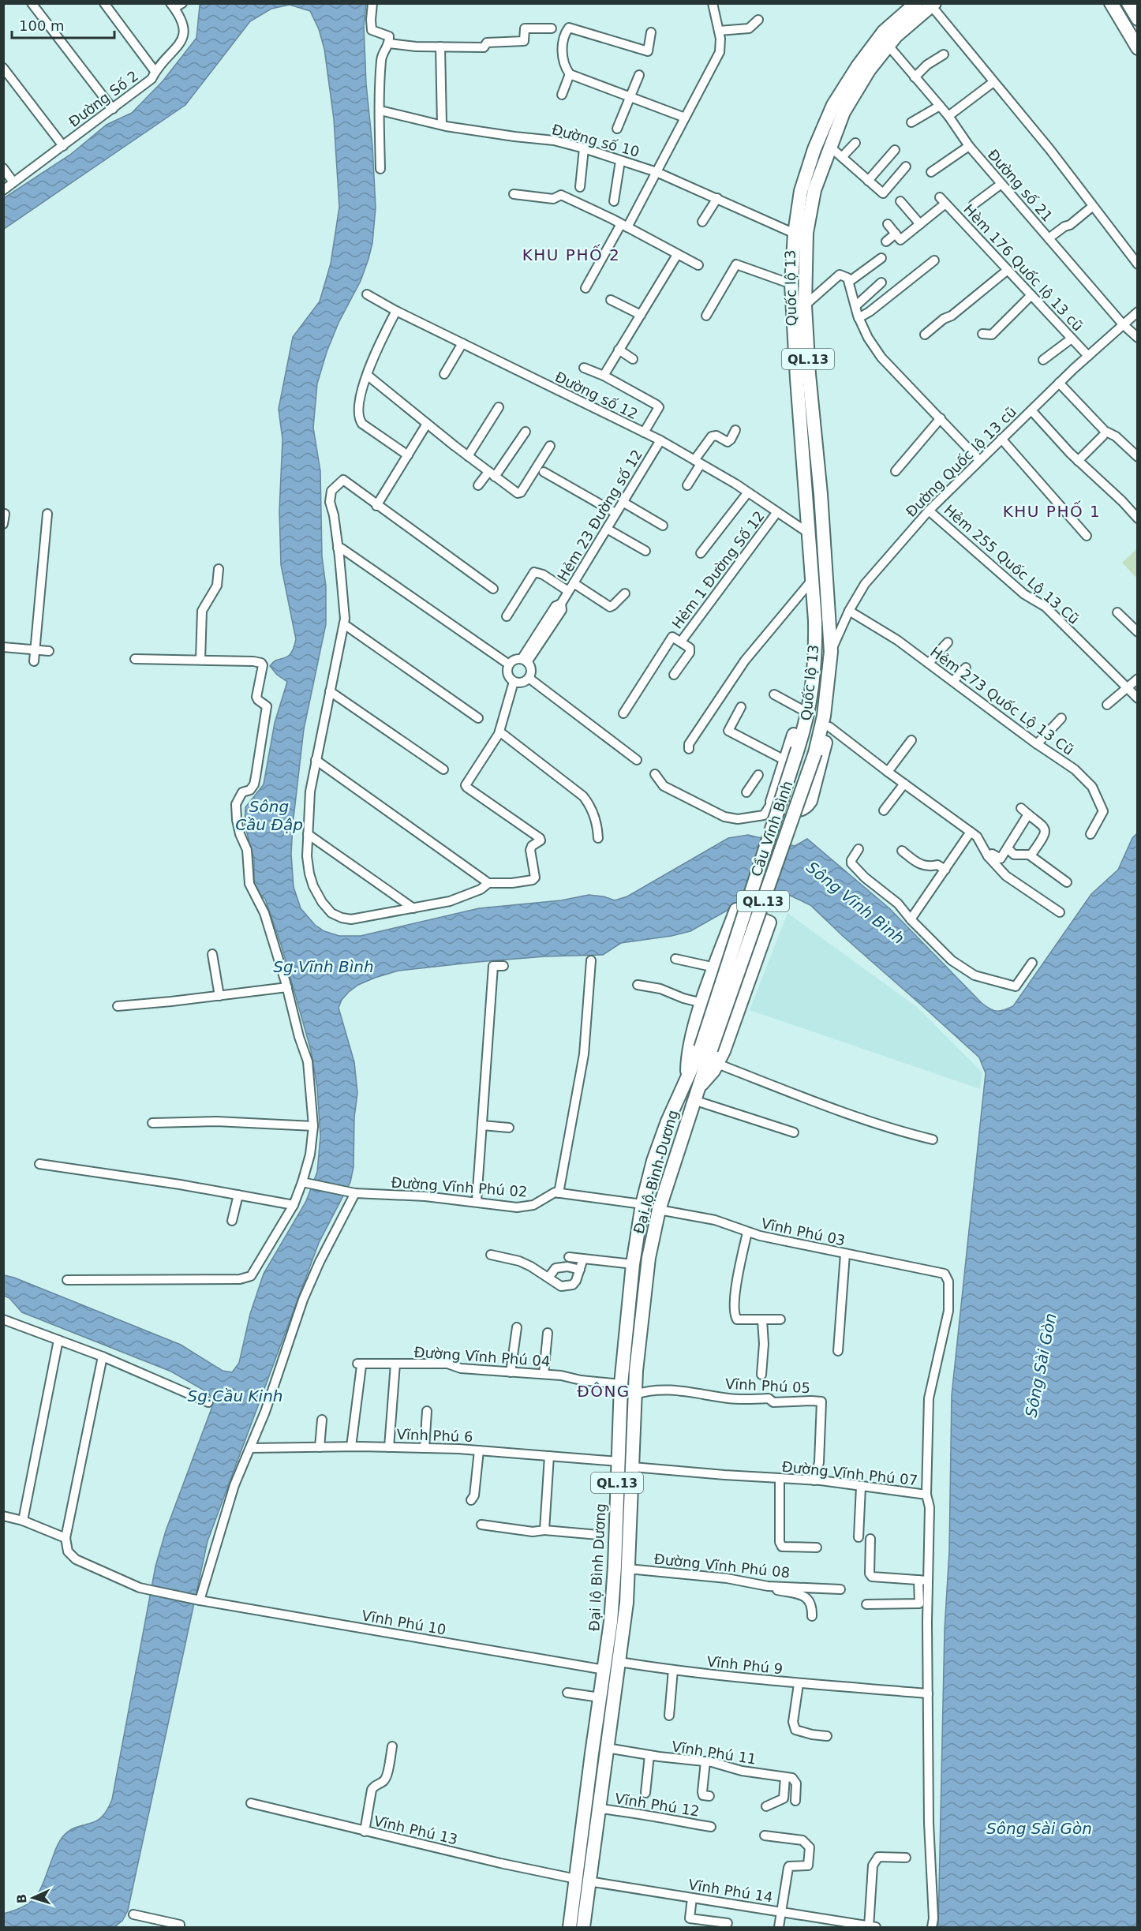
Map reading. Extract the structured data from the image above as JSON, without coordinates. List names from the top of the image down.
{
  "streets": {
    "highway": [
      "Quốc lộ 13",
      "QL.13",
      "Cầu Vĩnh Bình",
      "Đại lộ Bình Dương"
    ],
    "street": [
      "Đường Số 2",
      "Đường số 10",
      "Đường số 21",
      "Hèm 176 Quốc lộ 13 cũ",
      "Đường số 12",
      "Đường Quốc lộ 13 cũ",
      "Hẻm 23 Đường số 12",
      "Hẻm 255 Quốc Lộ 13 Cũ",
      "Hẻm 1 Đường Số 12",
      "Hẻm 273 Quốc Lộ 13 Cũ",
      "Đường Vĩnh Phú 02",
      "Vĩnh Phú 03",
      "Đường Vĩnh Phú 04",
      "Vĩnh Phú 05",
      "Vĩnh Phú 6",
      "Đường Vĩnh Phú 07",
      "Đường Vĩnh Phú 08",
      "Vĩnh Phú 10",
      "Vĩnh Phú 9",
      "Vĩnh Phú 11",
      "Vĩnh Phú 12",
      "Vĩnh Phú 13",
      "Vĩnh Phú 14"
    ]
  },
  "crossings": [
    ["Đường số 10", "Quốc lộ 13"],
    ["Đường số 21", "Quốc lộ 13"],
    ["Đường số 21", "Đường Quốc lộ 13 cũ"],
    ["Hèm 176 Quốc lộ 13 cũ", "Đường Quốc lộ 13 cũ"],
    ["Quốc lộ 13", "Đường số 12"],
    ["Quốc lộ 13", "Đường Quốc lộ 13 cũ"],
    ["Quốc lộ 13", "Cầu Vĩnh Bình"],
    ["Đường số 12", "Hẻm 23 Đường số 12"],
    ["Đường số 12", "Hẻm 1 Đường Số 12"],
    ["Đường Quốc lộ 13 cũ", "Hẻm 255 Quốc Lộ 13 Cũ"],
    ["Đường Quốc lộ 13 cũ", "Hẻm 273 Quốc Lộ 13 Cũ"],
    ["Cầu Vĩnh Bình", "Đại lộ Bình Dương"],
    ["Đại lộ Bình Dương", "Vĩnh Phú 03"],
    ["Đại lộ Bình Dương", "Đường Vĩnh Phú 04"],
    ["Đại lộ Bình Dương", "Vĩnh Phú 05"],
    ["Đại lộ Bình Dương", "Vĩnh Phú 6"],
    ["Đại lộ Bình Dương", "Đường Vĩnh Phú 07"],
    ["Đại lộ Bình Dương", "Đường Vĩnh Phú 08"],
    ["Đại lộ Bình Dương", "Vĩnh Phú 10"],
    ["Đại lộ Bình Dương", "Vĩnh Phú 9"],
    ["Đại lộ Bình Dương", "Vĩnh Phú 11"],
    ["Đại lộ Bình Dương", "Vĩnh Phú 12"],
    ["Đại lộ Bình Dương", "Vĩnh Phú 13"],
    ["Đại lộ Bình Dương", "Vĩnh Phú 14"],
    ["Vĩnh Phú 03", "Đường Vĩnh Phú 07"],
    ["Đường Vĩnh Phú 04", "Vĩnh Phú 6"],
    ["Vĩnh Phú 05", "Đường Vĩnh Phú 07"],
    ["Vĩnh Phú 13", "Vĩnh Phú 14"]
  ],
  "districts": ["KHU PHỐ 2", "KHU PHỐ 1", "ĐÔNG"],
  "water": [
    "Sông Cầu Đập",
    "Sông Vĩnh Bình",
    "Sg.Vĩnh Bình",
    "Sông Sài Gòn",
    "Sg.Cầu Kinh"
  ],
  "scale_bar": "100 m",
  "north": "left"
}
